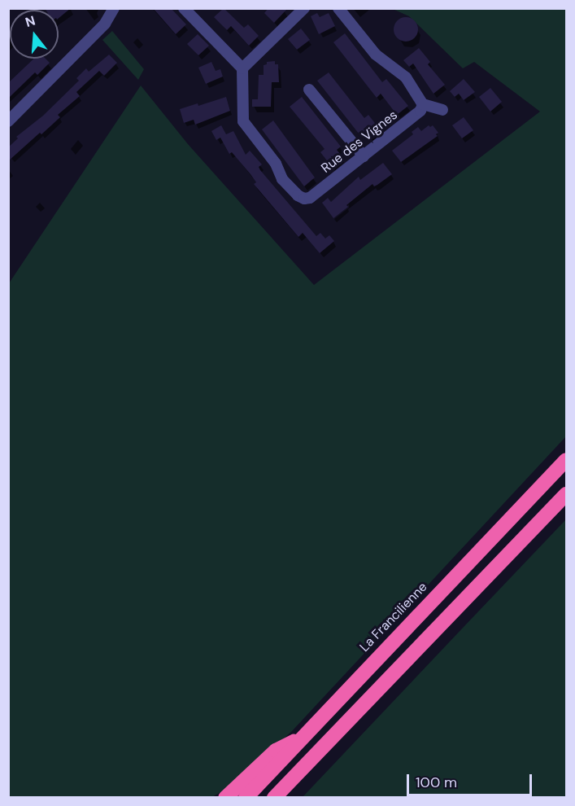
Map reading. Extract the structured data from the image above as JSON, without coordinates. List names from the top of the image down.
{
  "streets": {
    "highway": ["La Francilienne"],
    "street": ["Rue des Vignes"]
  },
  "scale_bar": "100 m",
  "north": "top"
}
